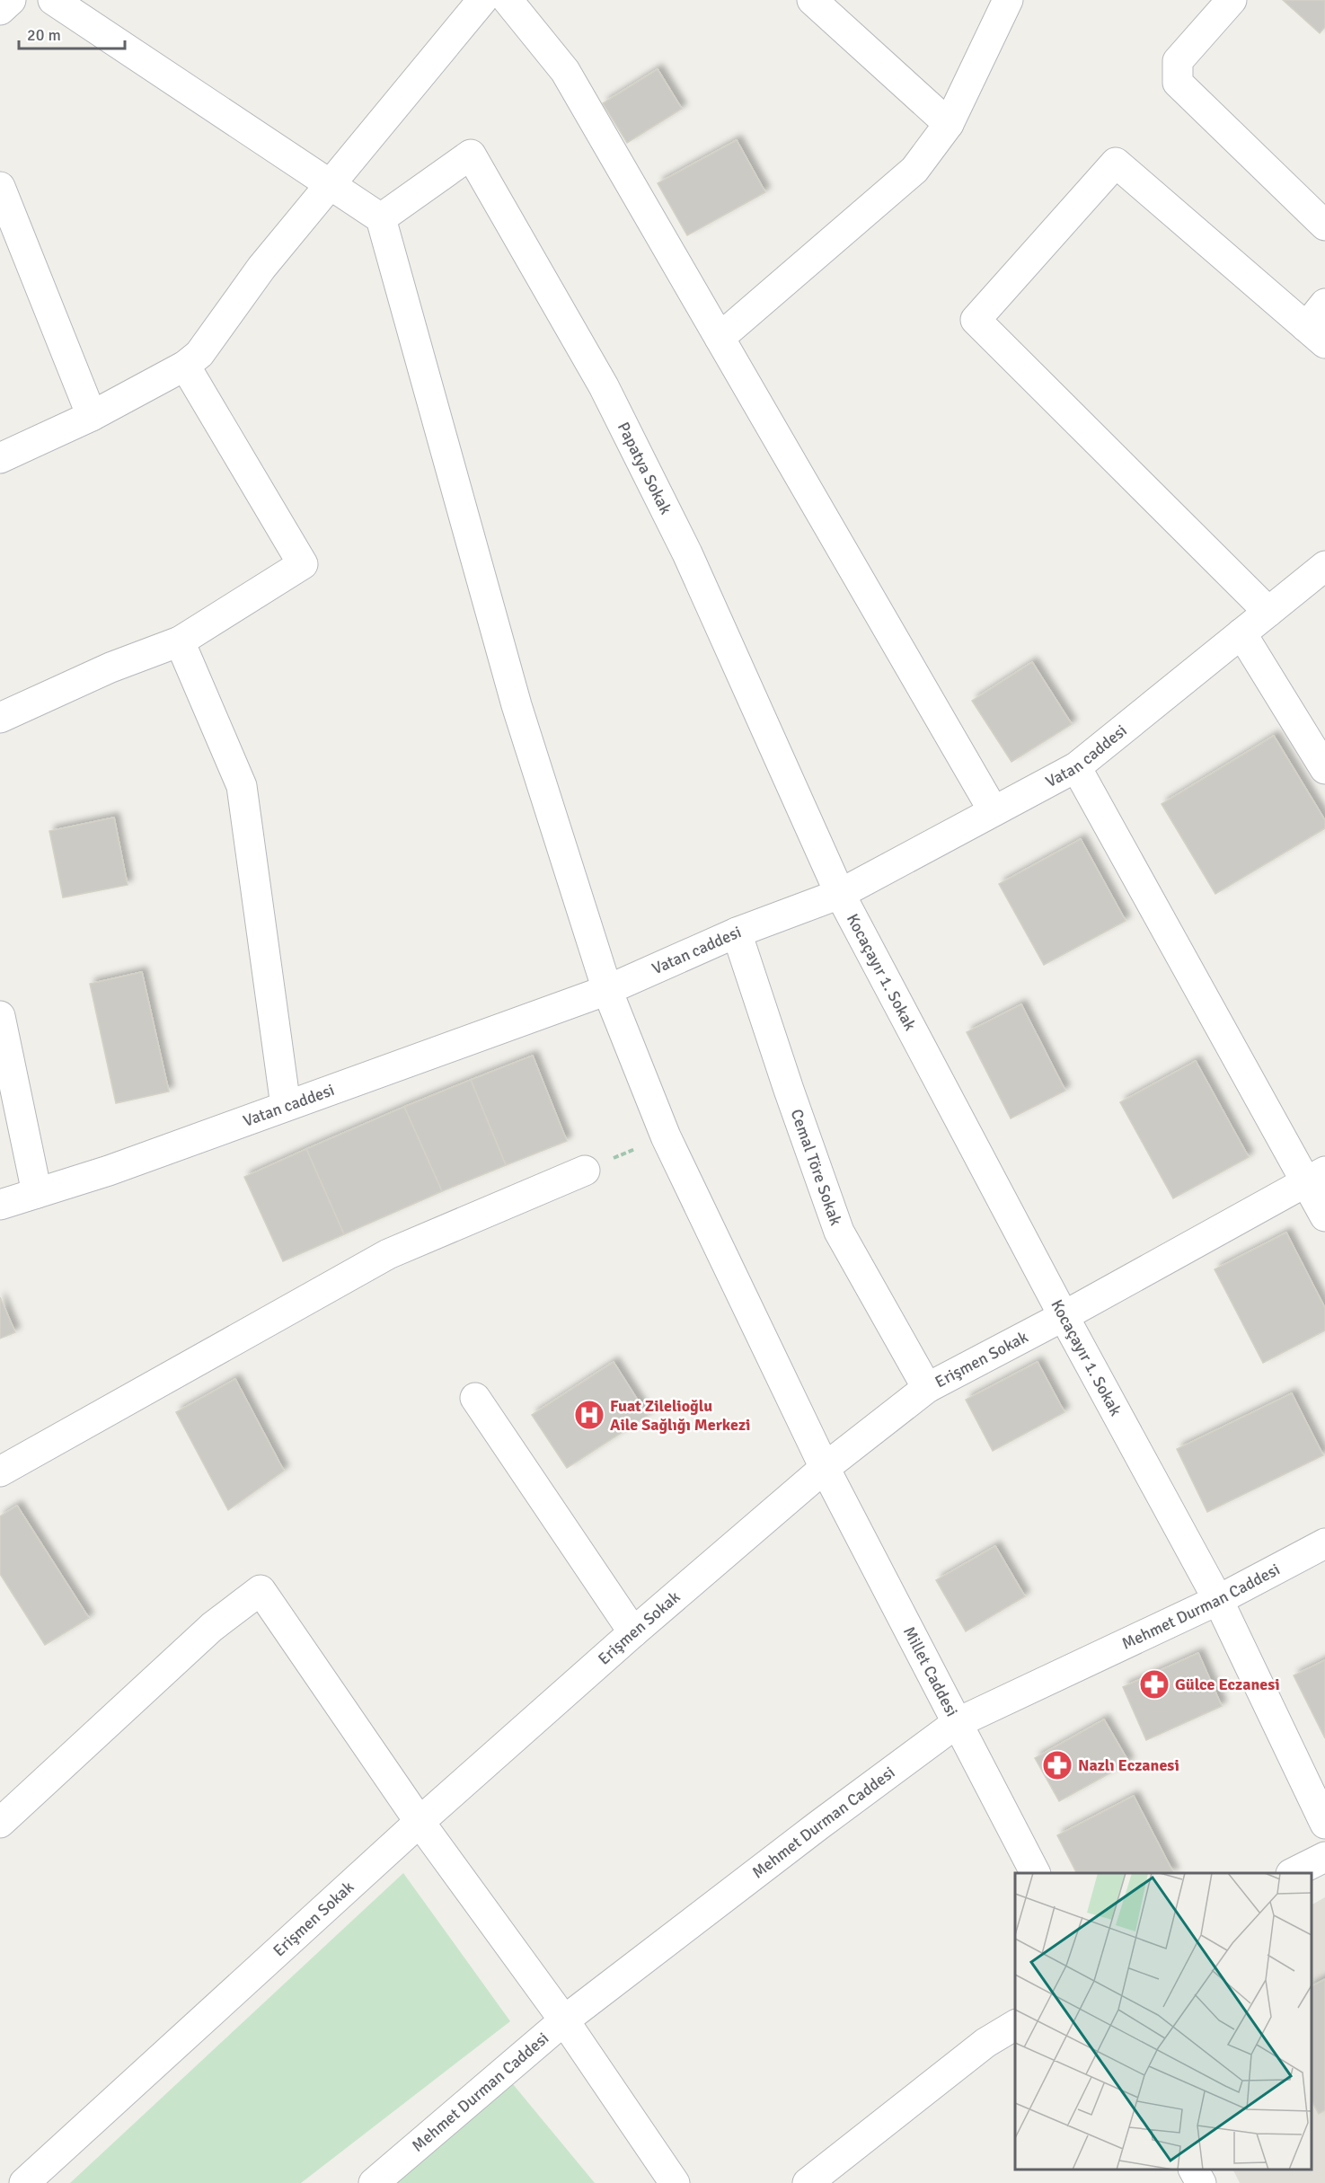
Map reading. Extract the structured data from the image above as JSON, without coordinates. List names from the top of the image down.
{
  "streets": {
    "street": [
      "Papatya Sokak",
      "Vatan caddesi",
      "Kocaçayır 1. Sokak",
      "Cemal Töre Sokak",
      "Erişmen Sokak",
      "Mehmet Durman Caddesi",
      "Millet Caddesi"
    ]
  },
  "crossings": [
    ["Papatya Sokak", "Vatan caddesi"],
    ["Papatya Sokak", "Kocaçayır 1. Sokak"],
    ["Papatya Sokak", "Millet Caddesi"],
    ["Vatan caddesi", "Kocaçayır 1. Sokak"],
    ["Vatan caddesi", "Cemal Töre Sokak"],
    ["Vatan caddesi", "Millet Caddesi"],
    ["Kocaçayır 1. Sokak", "Erişmen Sokak"],
    ["Kocaçayır 1. Sokak", "Mehmet Durman Caddesi"],
    ["Cemal Töre Sokak", "Erişmen Sokak"],
    ["Erişmen Sokak", "Millet Caddesi"],
    ["Mehmet Durman Caddesi", "Millet Caddesi"]
  ],
  "places": {
    "hospital": ["Fuat Zilelioğlu Aile Sağlığı Merkezi"],
    "pharmacy": ["Gülce Eczanesi", "Nazlı Eczanesi"]
  },
  "scale_bar": "20 m"
}
